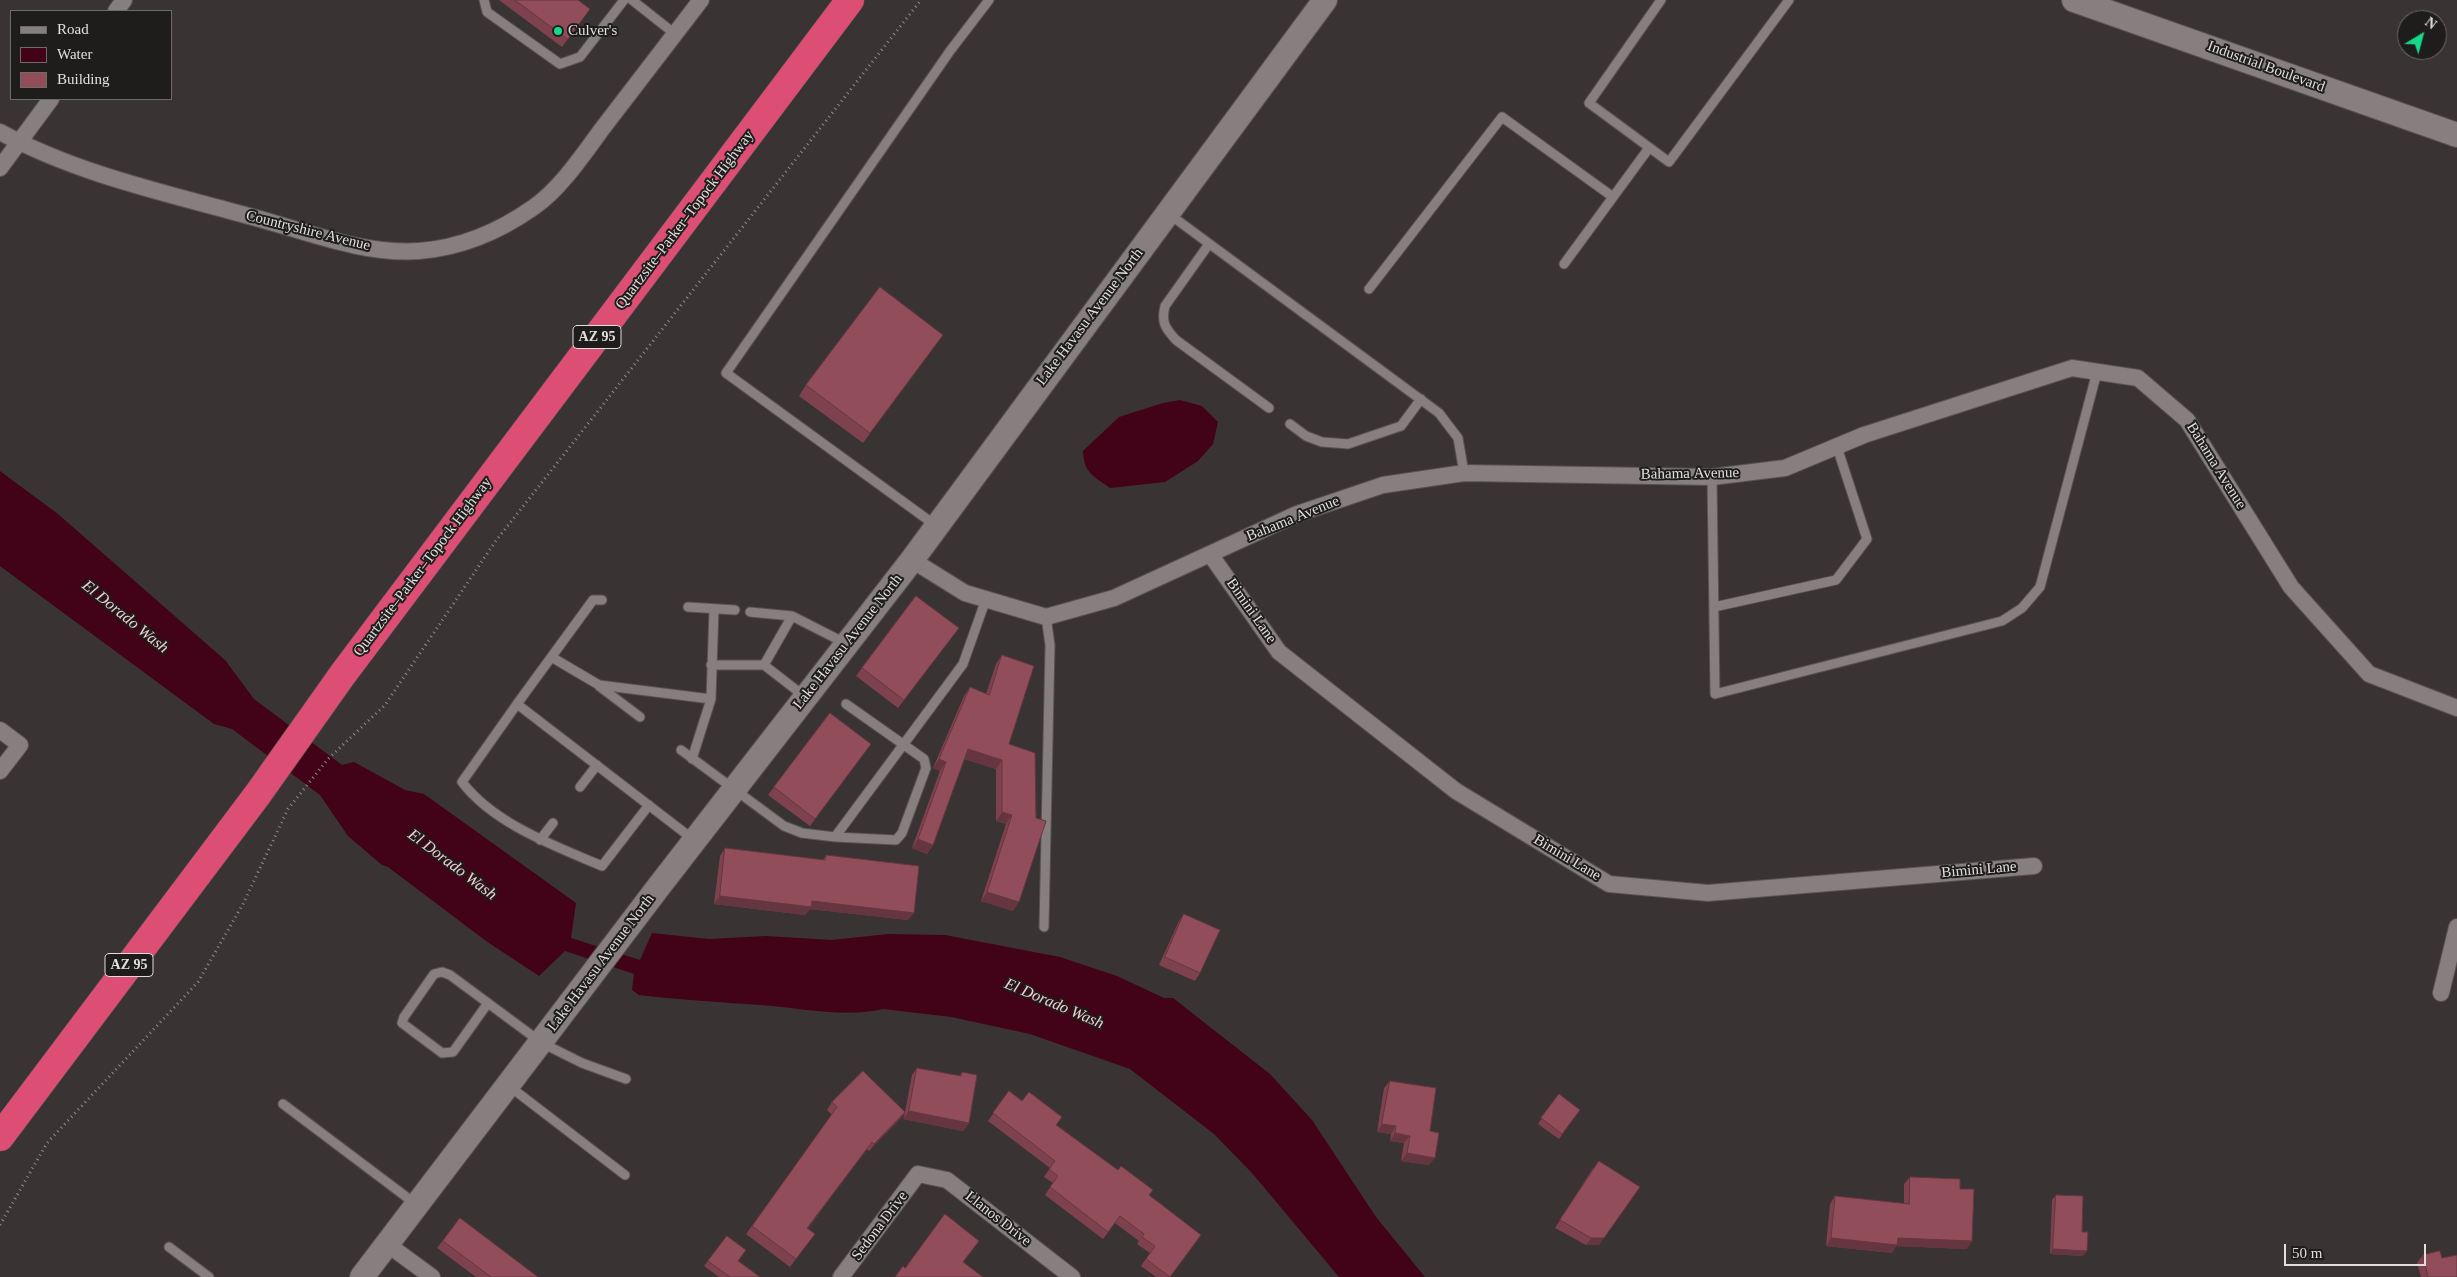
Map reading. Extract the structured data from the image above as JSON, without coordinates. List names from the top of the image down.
{
  "streets": {
    "highway": ["Quartzsite–Parker–Topock Highway", "AZ 95"],
    "main road": ["Industrial Boulevard", "Lake Havasu Avenue North"],
    "street": [
      "Countryshire Avenue",
      "Bahama Avenue",
      "Bimini Lane",
      "Llanos Drive",
      "Sedona Drive"
    ]
  },
  "crossings": [
    ["Bahama Avenue", "Bimini Lane"],
    ["Llanos Drive", "Sedona Drive"]
  ],
  "water": ["El Dorado Wash"],
  "places": ["Culver's"],
  "legend": ["Road", "Water", "Building"],
  "scale_bar": "50 m",
  "north": "top right"
}
